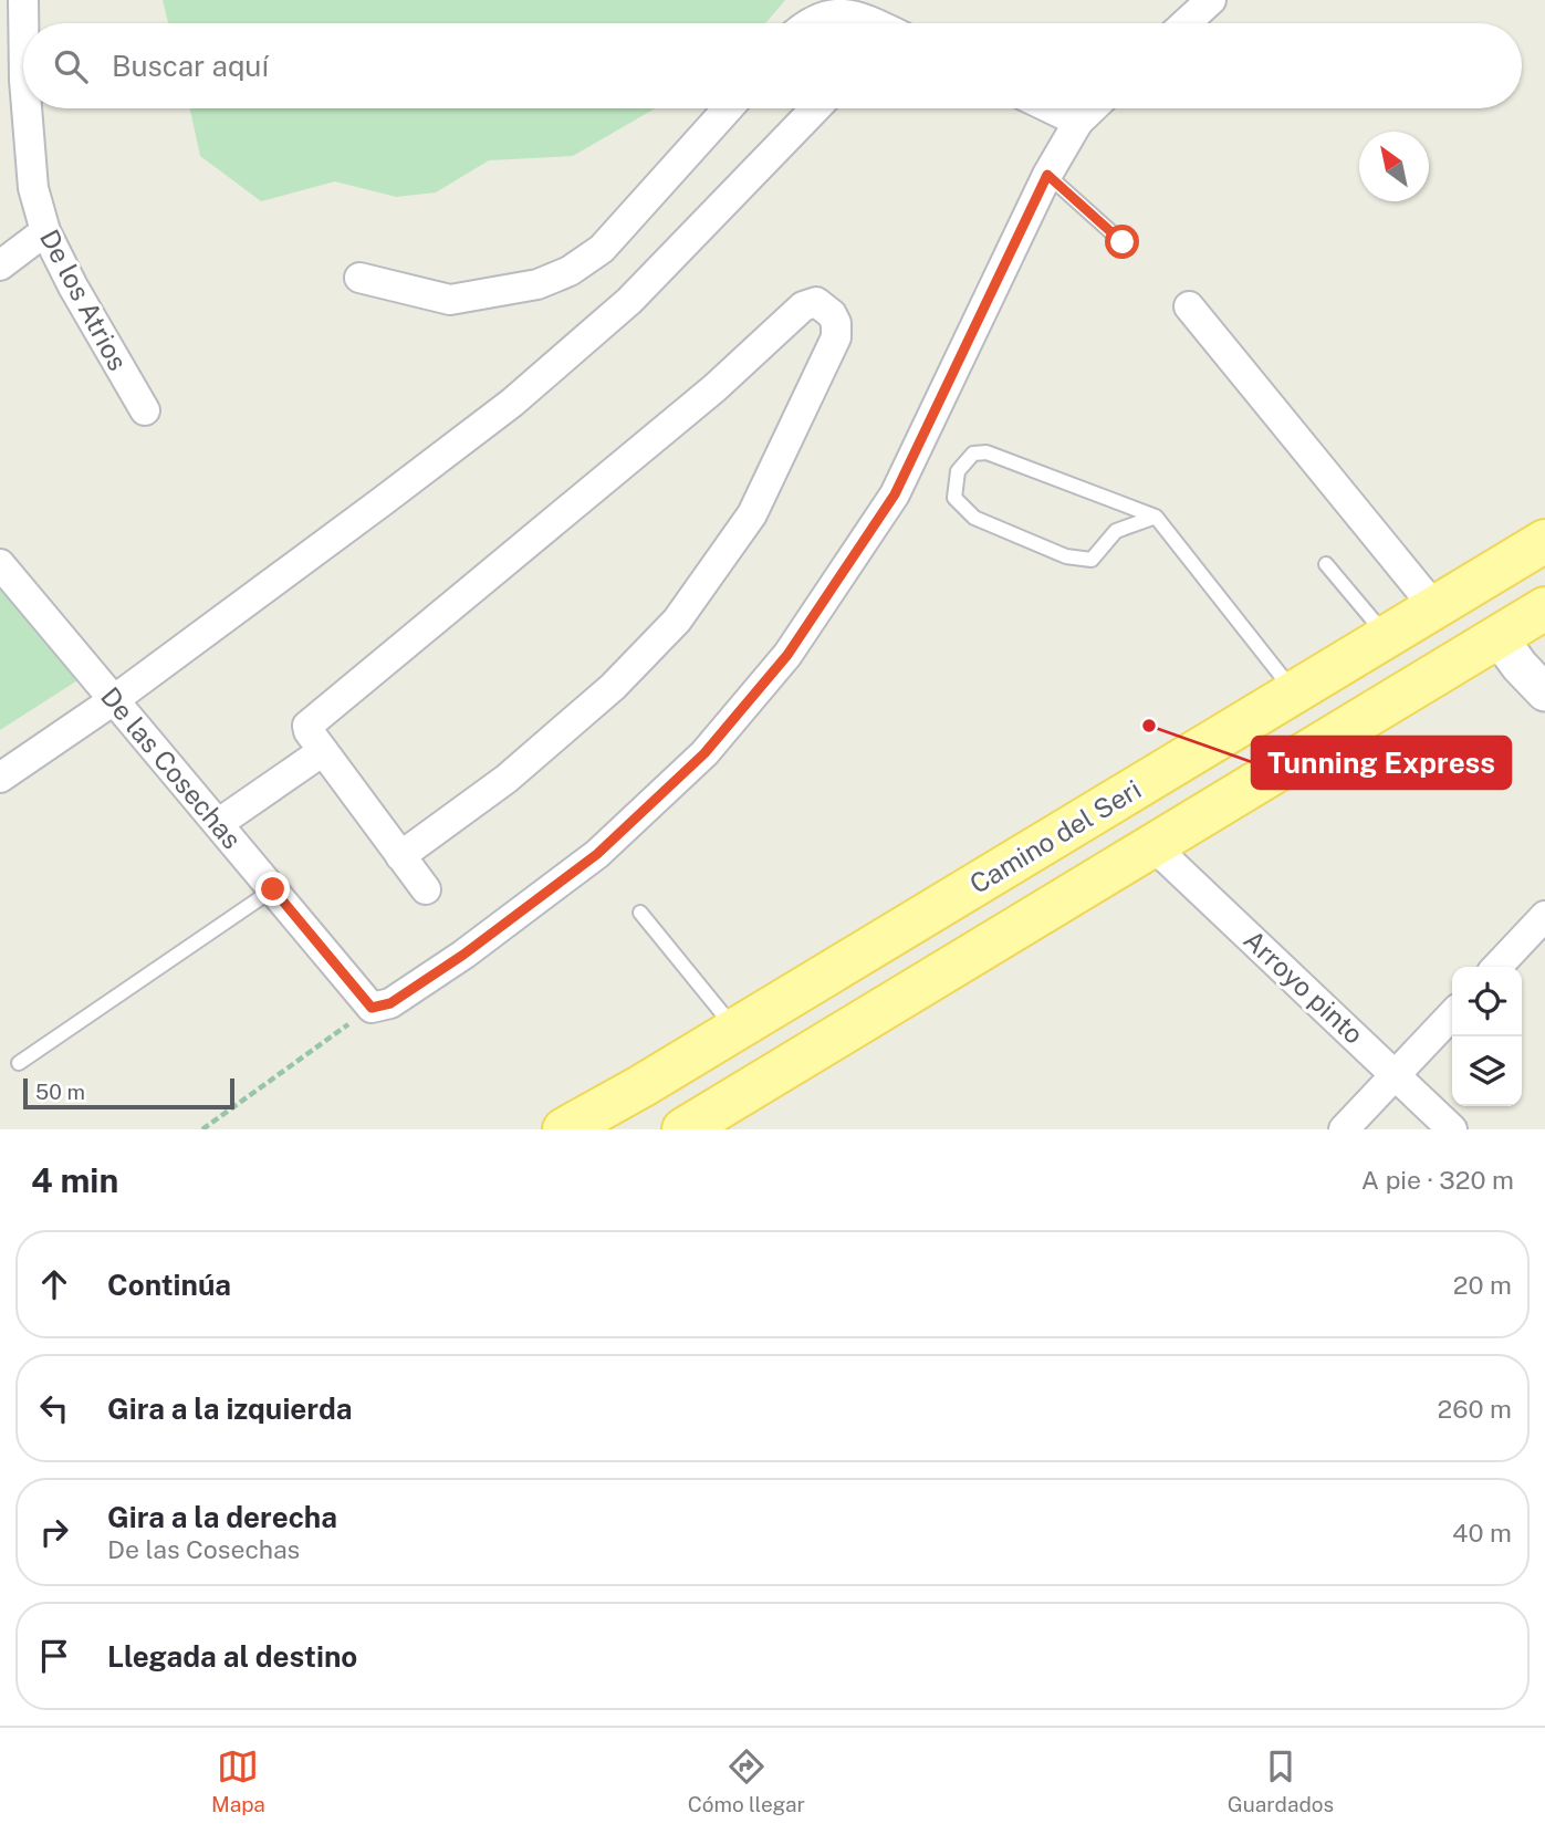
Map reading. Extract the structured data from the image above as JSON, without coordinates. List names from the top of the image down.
{
  "streets": {
    "main road": ["Camino del Seri"],
    "street": ["De los Atrios", "De las Cosechas", "Arroyo pinto"]
  },
  "places": ["Tunning Express"],
  "scale_bar": "50 m",
  "north": "top left",
  "page": {
    "search": "Buscar aquí",
    "scale": "50 m",
    "heading": ["4 min", "A pie · 320 m"],
    "list": [
      ["Continúa", "20 m"],
      ["Gira a la izquierda", "260 m"],
      ["Gira a la derecha", "De las Cosechas", "40 m"],
      "Llegada al destino"
    ],
    "nav": ["Mapa", "Cómo llegar", "Guardados"]
  }
}
